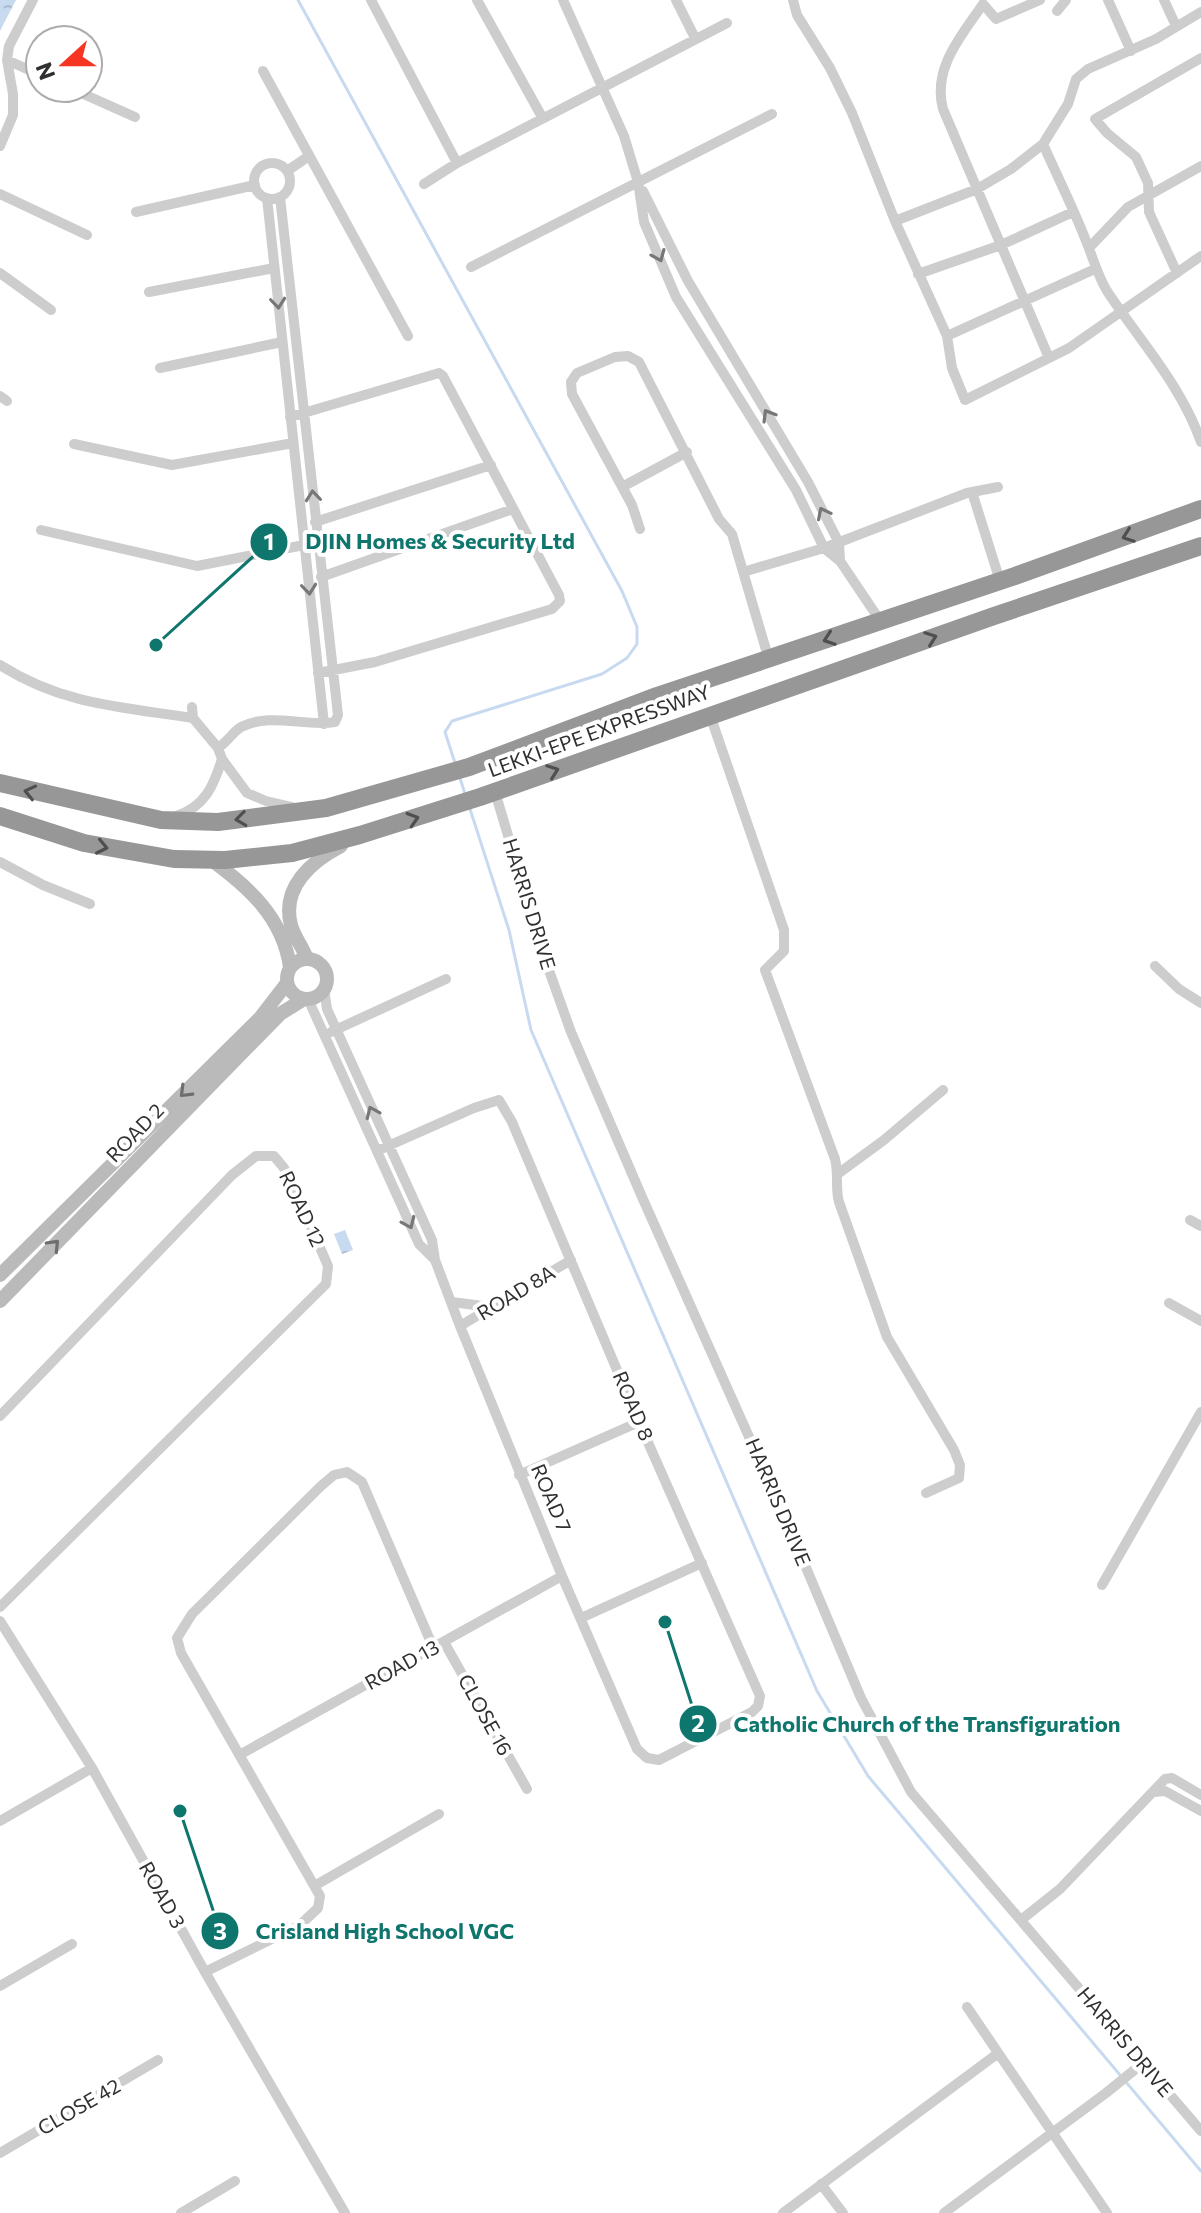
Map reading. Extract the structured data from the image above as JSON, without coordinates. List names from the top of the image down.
{
  "streets": {
    "highway": ["LEKKI-EPE EXPRESSWAY"],
    "street": [
      "HARRIS DRIVE",
      "ROAD 2",
      "ROAD 12",
      "ROAD 8A",
      "ROAD 8",
      "ROAD 7",
      "ROAD 13",
      "CLOSE 16",
      "ROAD 3",
      "CLOSE 42"
    ]
  },
  "crossings": [
    ["LEKKI-EPE EXPRESSWAY", "HARRIS DRIVE"],
    ["ROAD 2", "ROAD 7"],
    ["ROAD 8A", "ROAD 8"],
    ["ROAD 8A", "ROAD 7"],
    ["ROAD 8", "ROAD 7"],
    ["ROAD 7", "ROAD 13"],
    ["ROAD 13", "CLOSE 16"]
  ],
  "places": ["DJIN Homes & Security Ltd", "Catholic Church of the Transfiguration", "Crisland High School VGC"],
  "north": "left"
}
